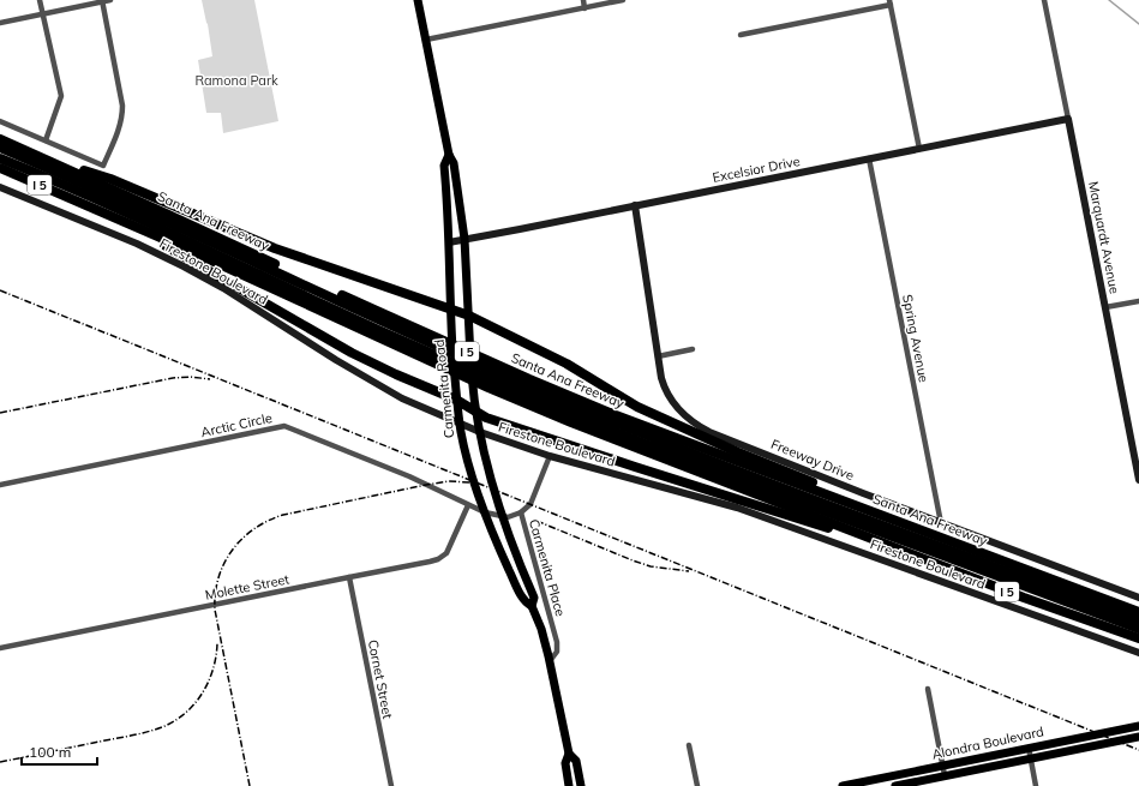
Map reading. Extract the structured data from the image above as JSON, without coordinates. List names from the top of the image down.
{
  "streets": {
    "highway": ["I 5", "Santa Ana Freeway"],
    "main road": ["Carmenita Road", "Alondra Boulevard"],
    "street": [
      "Excelsior Drive",
      "Marquardt Avenue",
      "Firestone Boulevard",
      "Spring Avenue",
      "Arctic Circle",
      "Freeway Drive",
      "Carmenita Place",
      "Molette Street",
      "Cornet Street"
    ]
  },
  "crossings": [
    ["Excelsior Drive", "Marquardt Avenue"],
    ["Excelsior Drive", "Spring Avenue"],
    ["Excelsior Drive", "Carmenita Road"],
    ["Excelsior Drive", "Freeway Drive"],
    ["Firestone Boulevard", "Carmenita Place"],
    ["Spring Avenue", "Freeway Drive"],
    ["Carmenita Road", "Carmenita Place"],
    ["Arctic Circle", "Carmenita Place"],
    ["Arctic Circle", "Molette Street"],
    ["Molette Street", "Cornet Street"]
  ],
  "parks": ["Ramona Park"],
  "scale_bar": "100 m"
}
